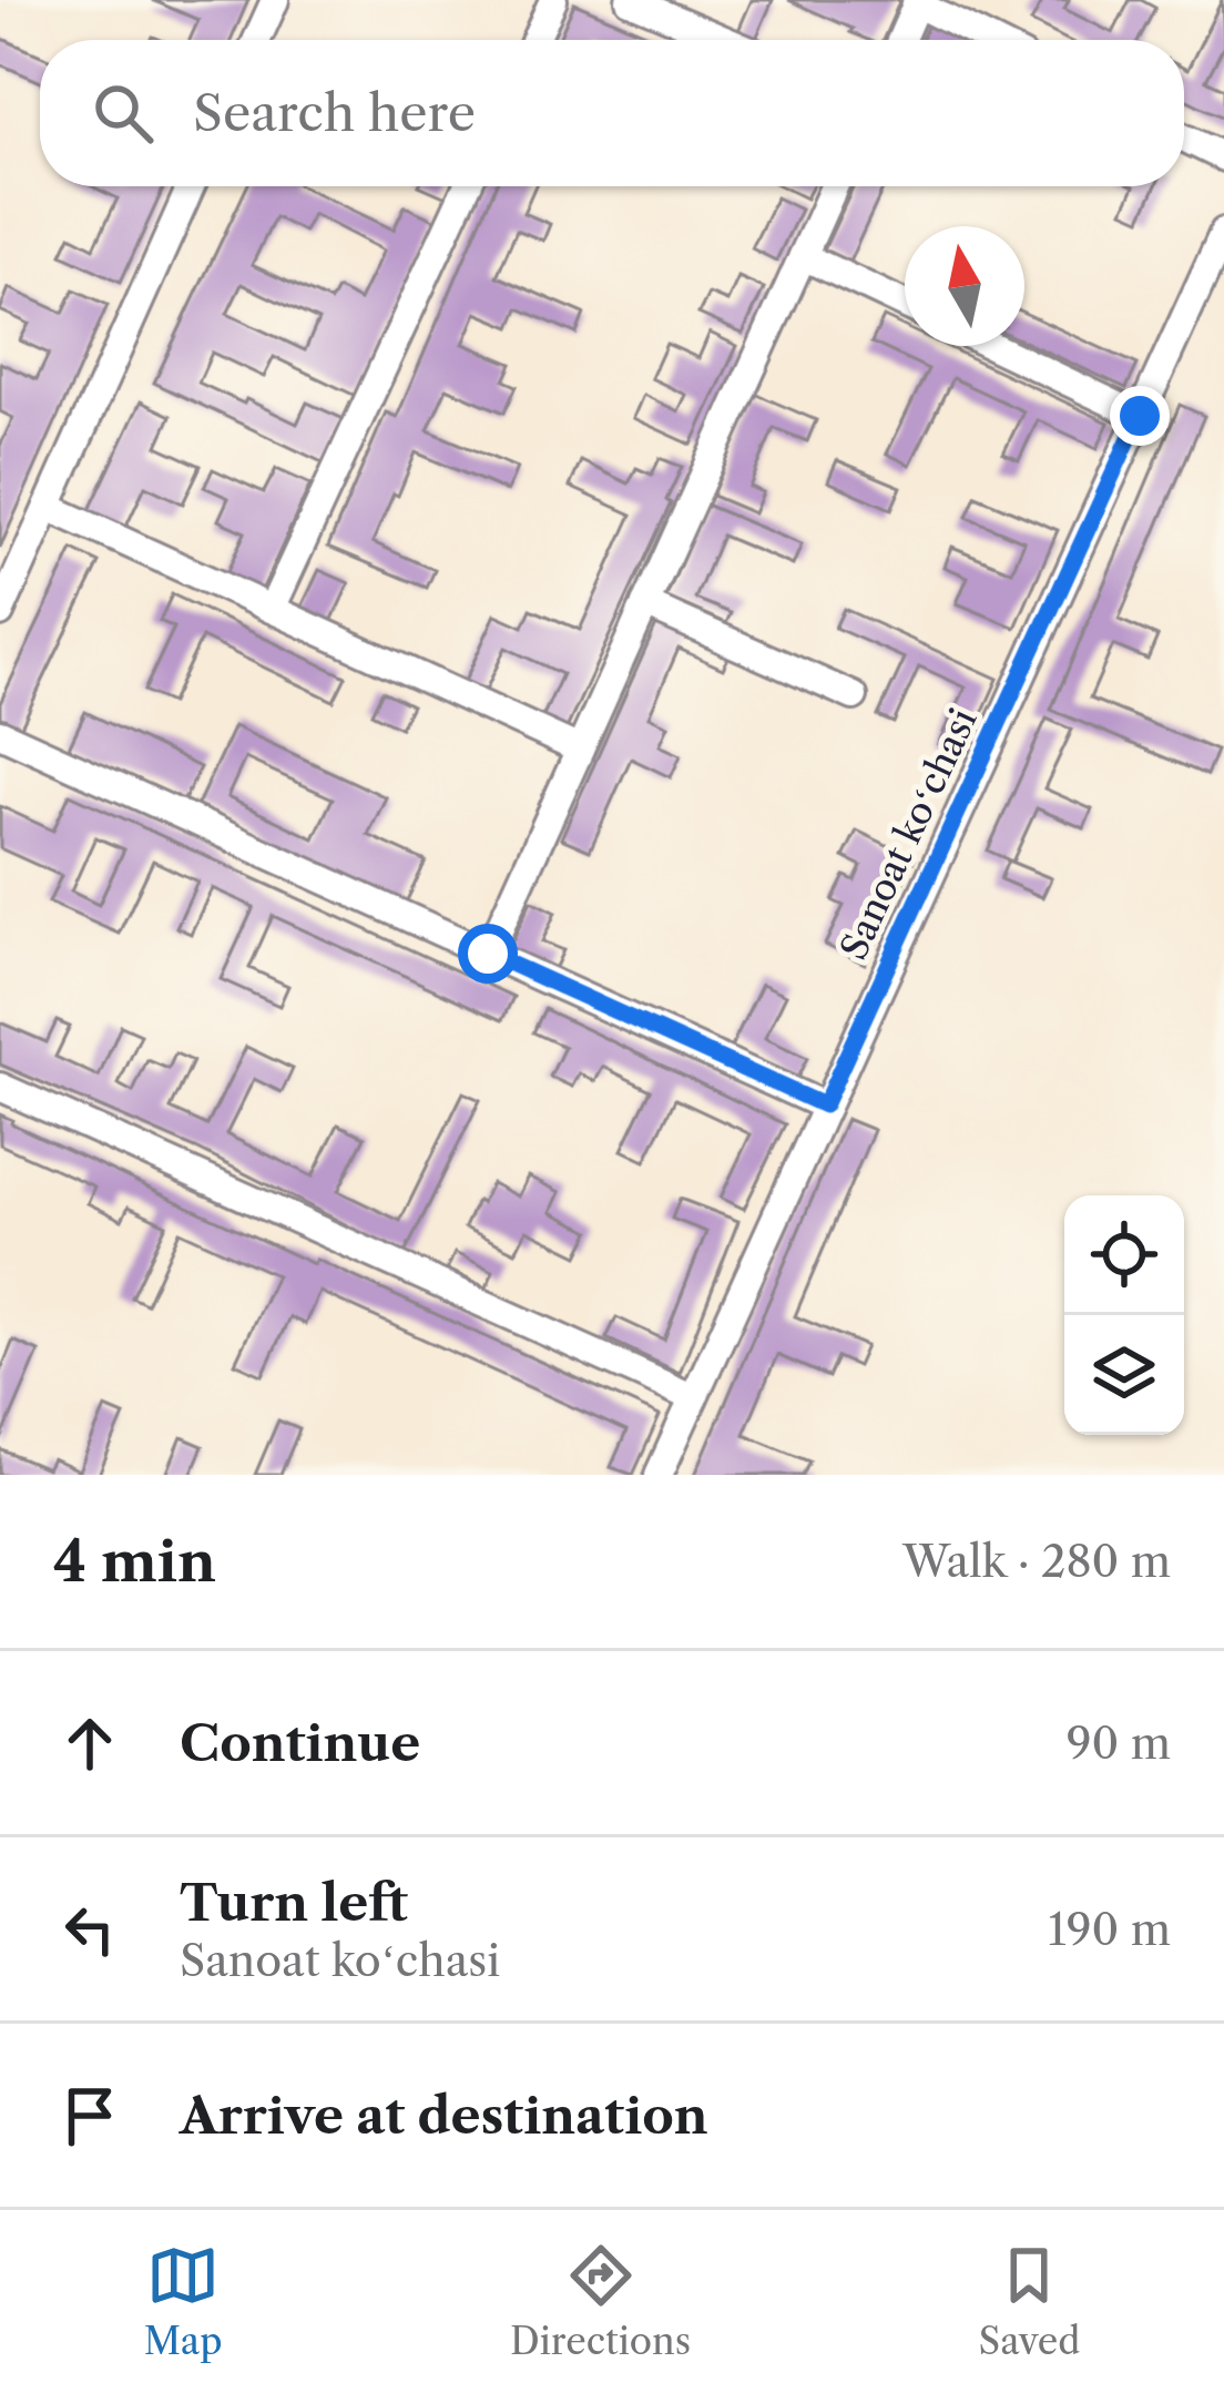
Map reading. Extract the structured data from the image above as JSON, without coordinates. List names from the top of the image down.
{
  "streets": {
    "street": ["Sanoat koʻchasi"]
  },
  "north": "top",
  "page": {
    "search": "Search here",
    "heading": ["4 min", "Walk · 280 m"],
    "list": [
      ["Continue", "90 m"],
      ["Turn left", "Sanoat koʻchasi", "190 m"],
      "Arrive at destination"
    ],
    "nav": ["Map", "Directions", "Saved"]
  }
}
